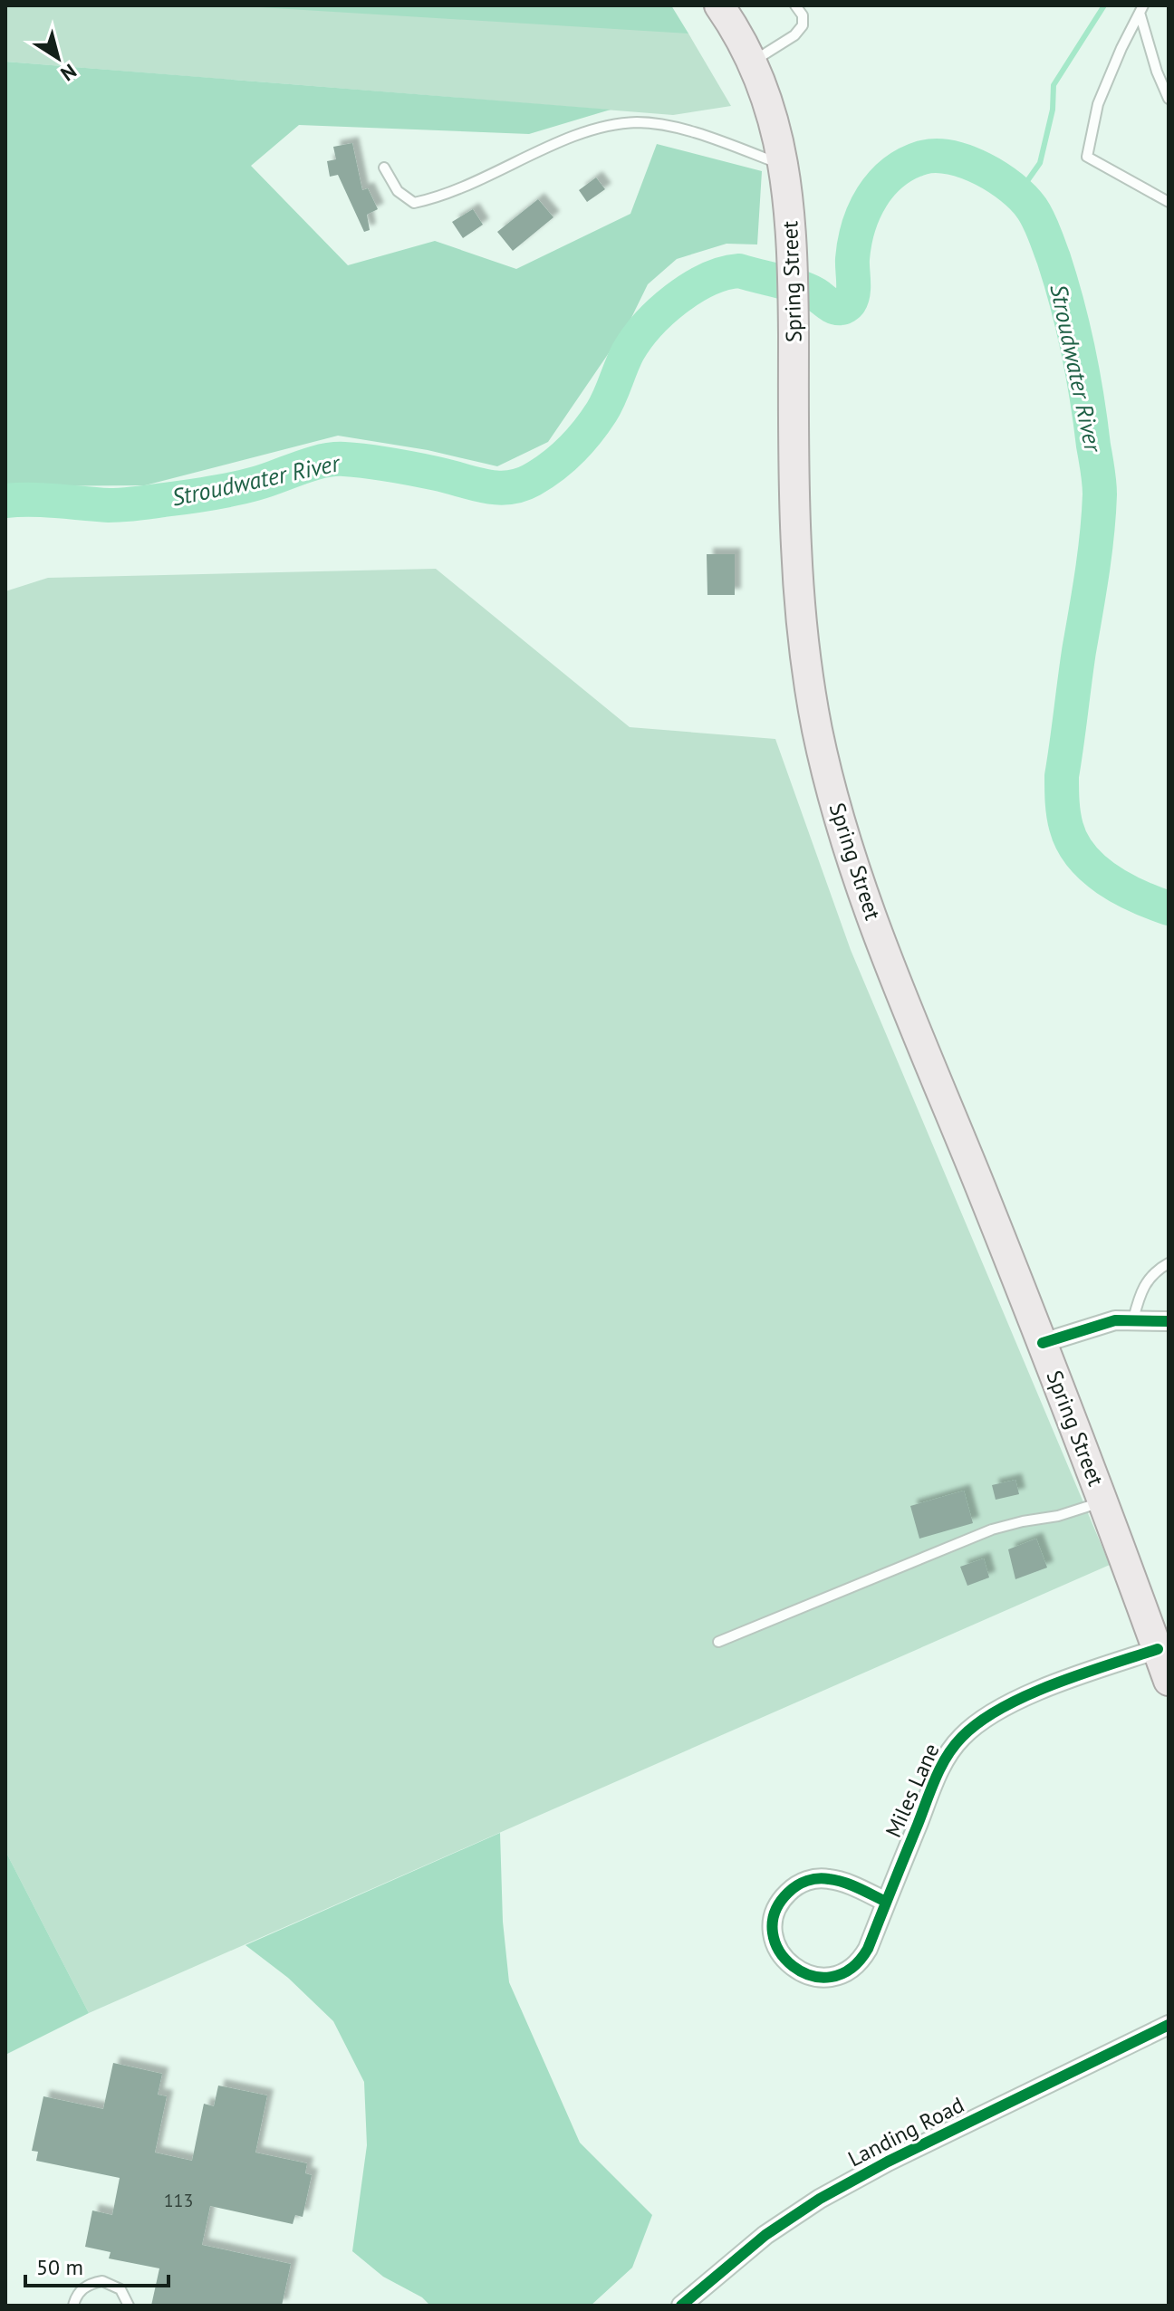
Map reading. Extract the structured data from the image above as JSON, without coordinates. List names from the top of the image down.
{
  "streets": {
    "main road": ["Spring Street"],
    "street": ["Miles Lane", "Landing Road"]
  },
  "crossings": [
    ["Spring Street", "Miles Lane"]
  ],
  "water": ["Stroudwater River"],
  "house_numbers": ["113"],
  "scale_bar": "50 m",
  "north": "bottom right"
}
